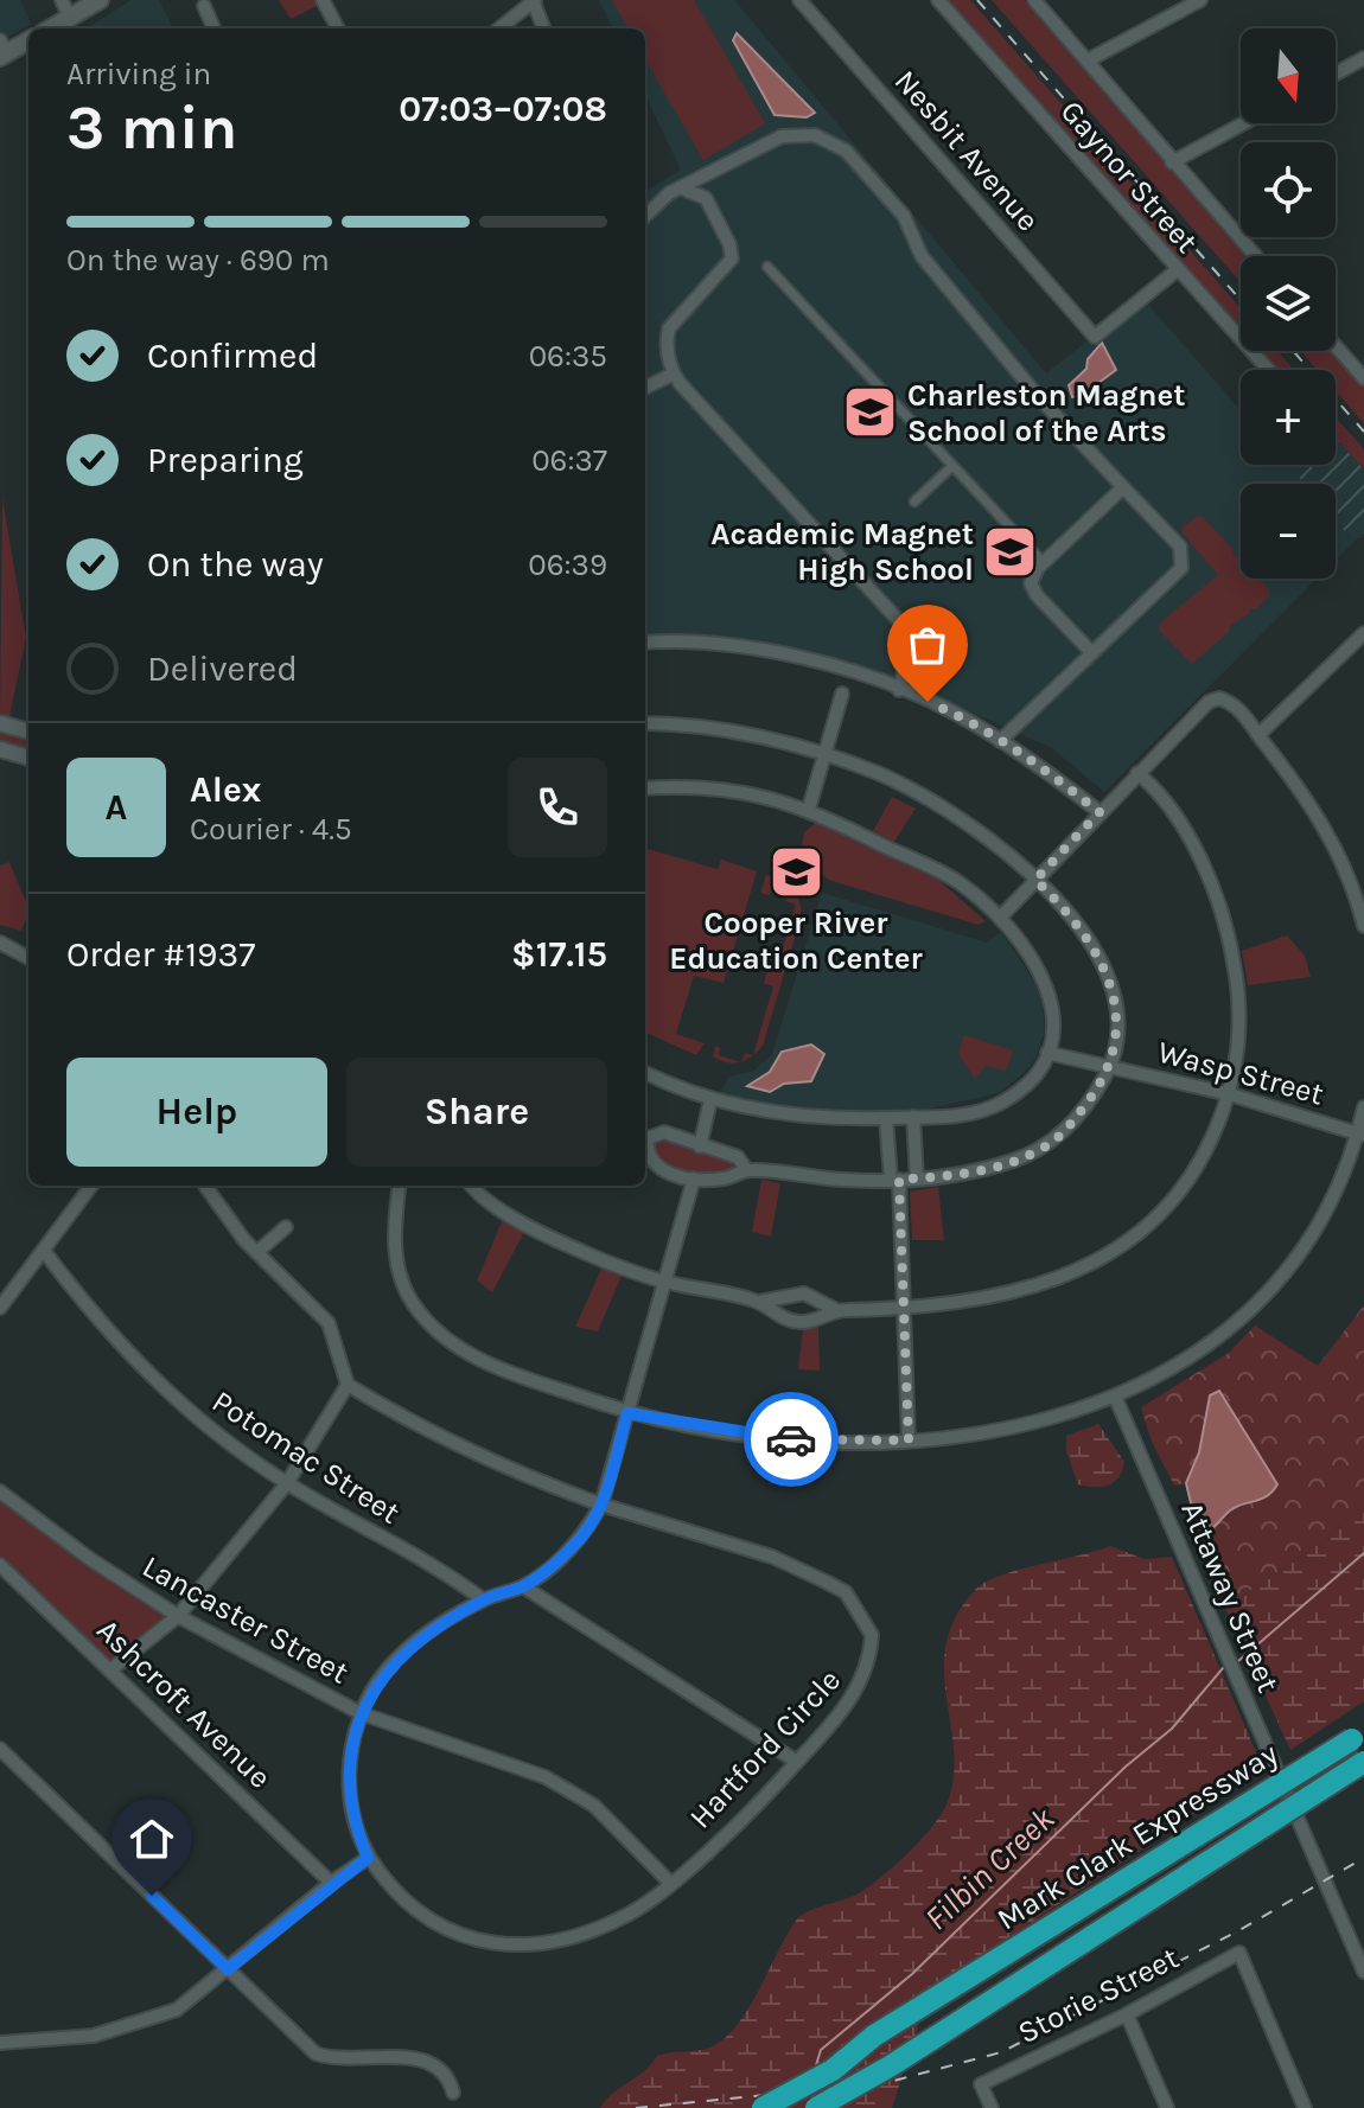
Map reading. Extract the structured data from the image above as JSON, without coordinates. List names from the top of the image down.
{
  "streets": {
    "highway": ["Mark Clark Expressway"],
    "street": [
      "Nesbit Avenue",
      "Gaynor Street",
      "Wasp Street",
      "Potomac Street",
      "Attaway Street",
      "Lancaster Street",
      "Ashcroft Avenue",
      "Hartford Circle",
      "Storie Street"
    ]
  },
  "crossings": [
    ["Nesbit Avenue", "Gaynor Street"],
    ["Potomac Street", "Hartford Circle"],
    ["Lancaster Street", "Hartford Circle"]
  ],
  "water": ["Filbin Creek"],
  "places": {
    "school or university": ["Charleston Magnet School of the Arts", "Academic Magnet High School", "Cooper River Education Center"]
  },
  "north": "bottom",
  "page": {
    "map_buttons": ["+", "−"],
    "heading": ["3 min", "Arriving in", "07:03–07:08"],
    "panel": [
      "Alex",
      "Courier · 4.5",
      "Order #1937",
      "$17.15"
    ],
    "bar": "On the way · 690 m",
    "list": [
      ["Confirmed", "06:35"],
      ["Preparing", "06:37"],
      ["On the way", "06:39"],
      "Delivered"
    ],
    "round": "A",
    "buttons": ["Help", "Share"]
  }
}
